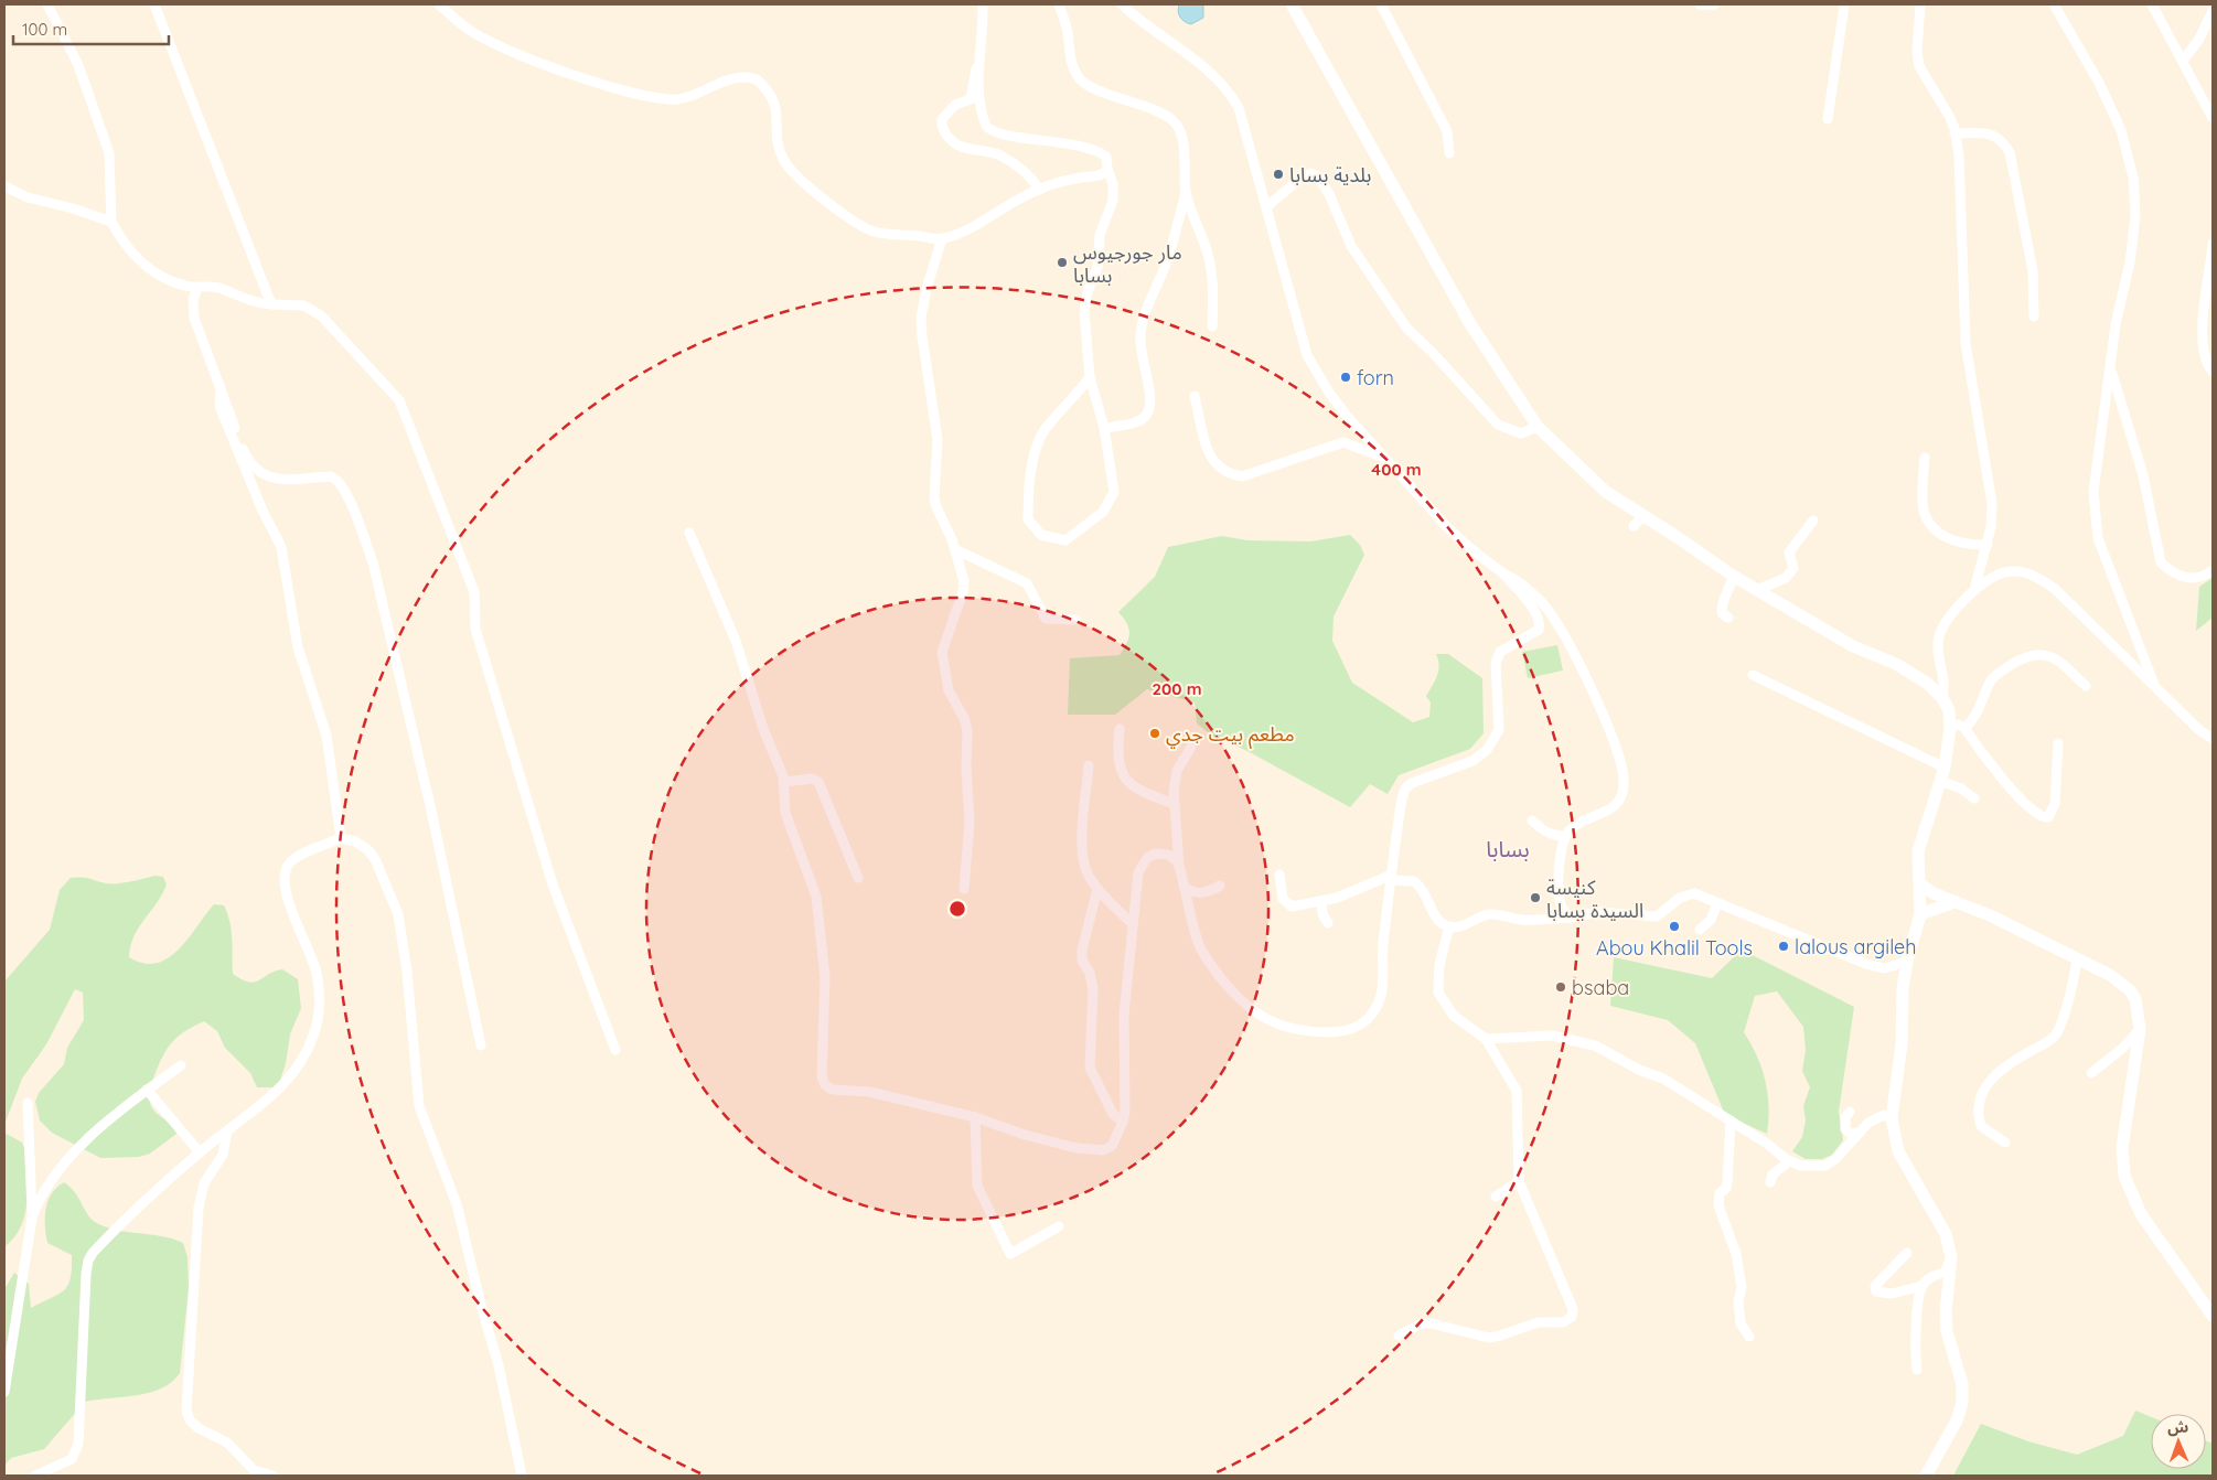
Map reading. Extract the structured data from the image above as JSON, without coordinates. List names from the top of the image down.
{
  "districts": ["بسابا"],
  "places": [
    "بلدية بسابا",
    "مار جورجيوس بسابا",
    "forn",
    "مطعم بيت جدي",
    "كنيسة السيدة بسابا",
    "Abou Khalil Tools",
    "lalous argileh",
    "bsaba"
  ],
  "scale_bar": "100 m",
  "north": "top",
  "rings": ["400 m", "200 m"]
}
